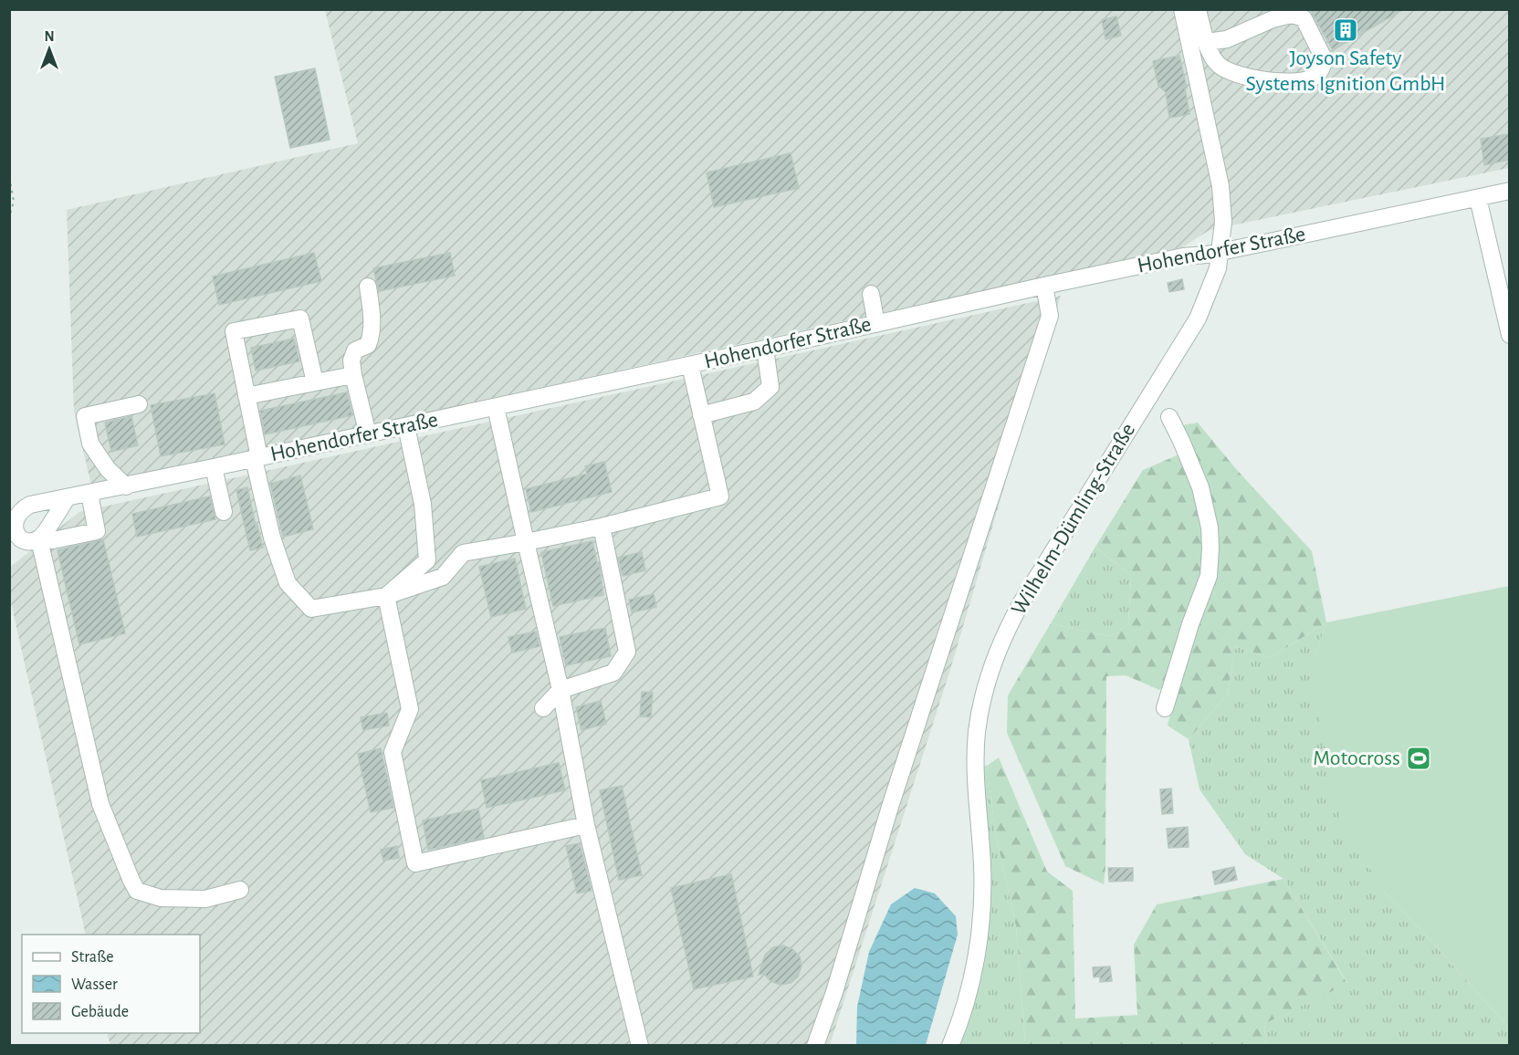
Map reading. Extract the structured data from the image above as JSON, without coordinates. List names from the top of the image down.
{
  "streets": {
    "street": ["Hohendorfer Straße", "Wilhelm-Dümling-Straße"]
  },
  "crossings": [
    ["Hohendorfer Straße", "Wilhelm-Dümling-Straße"]
  ],
  "places": {
    "building": ["Joyson Safety Systems Ignition GmbH"],
    "sports": ["Motocross"]
  },
  "legend": ["Straße", "Wasser", "Gebäude"],
  "north": "top"
}
